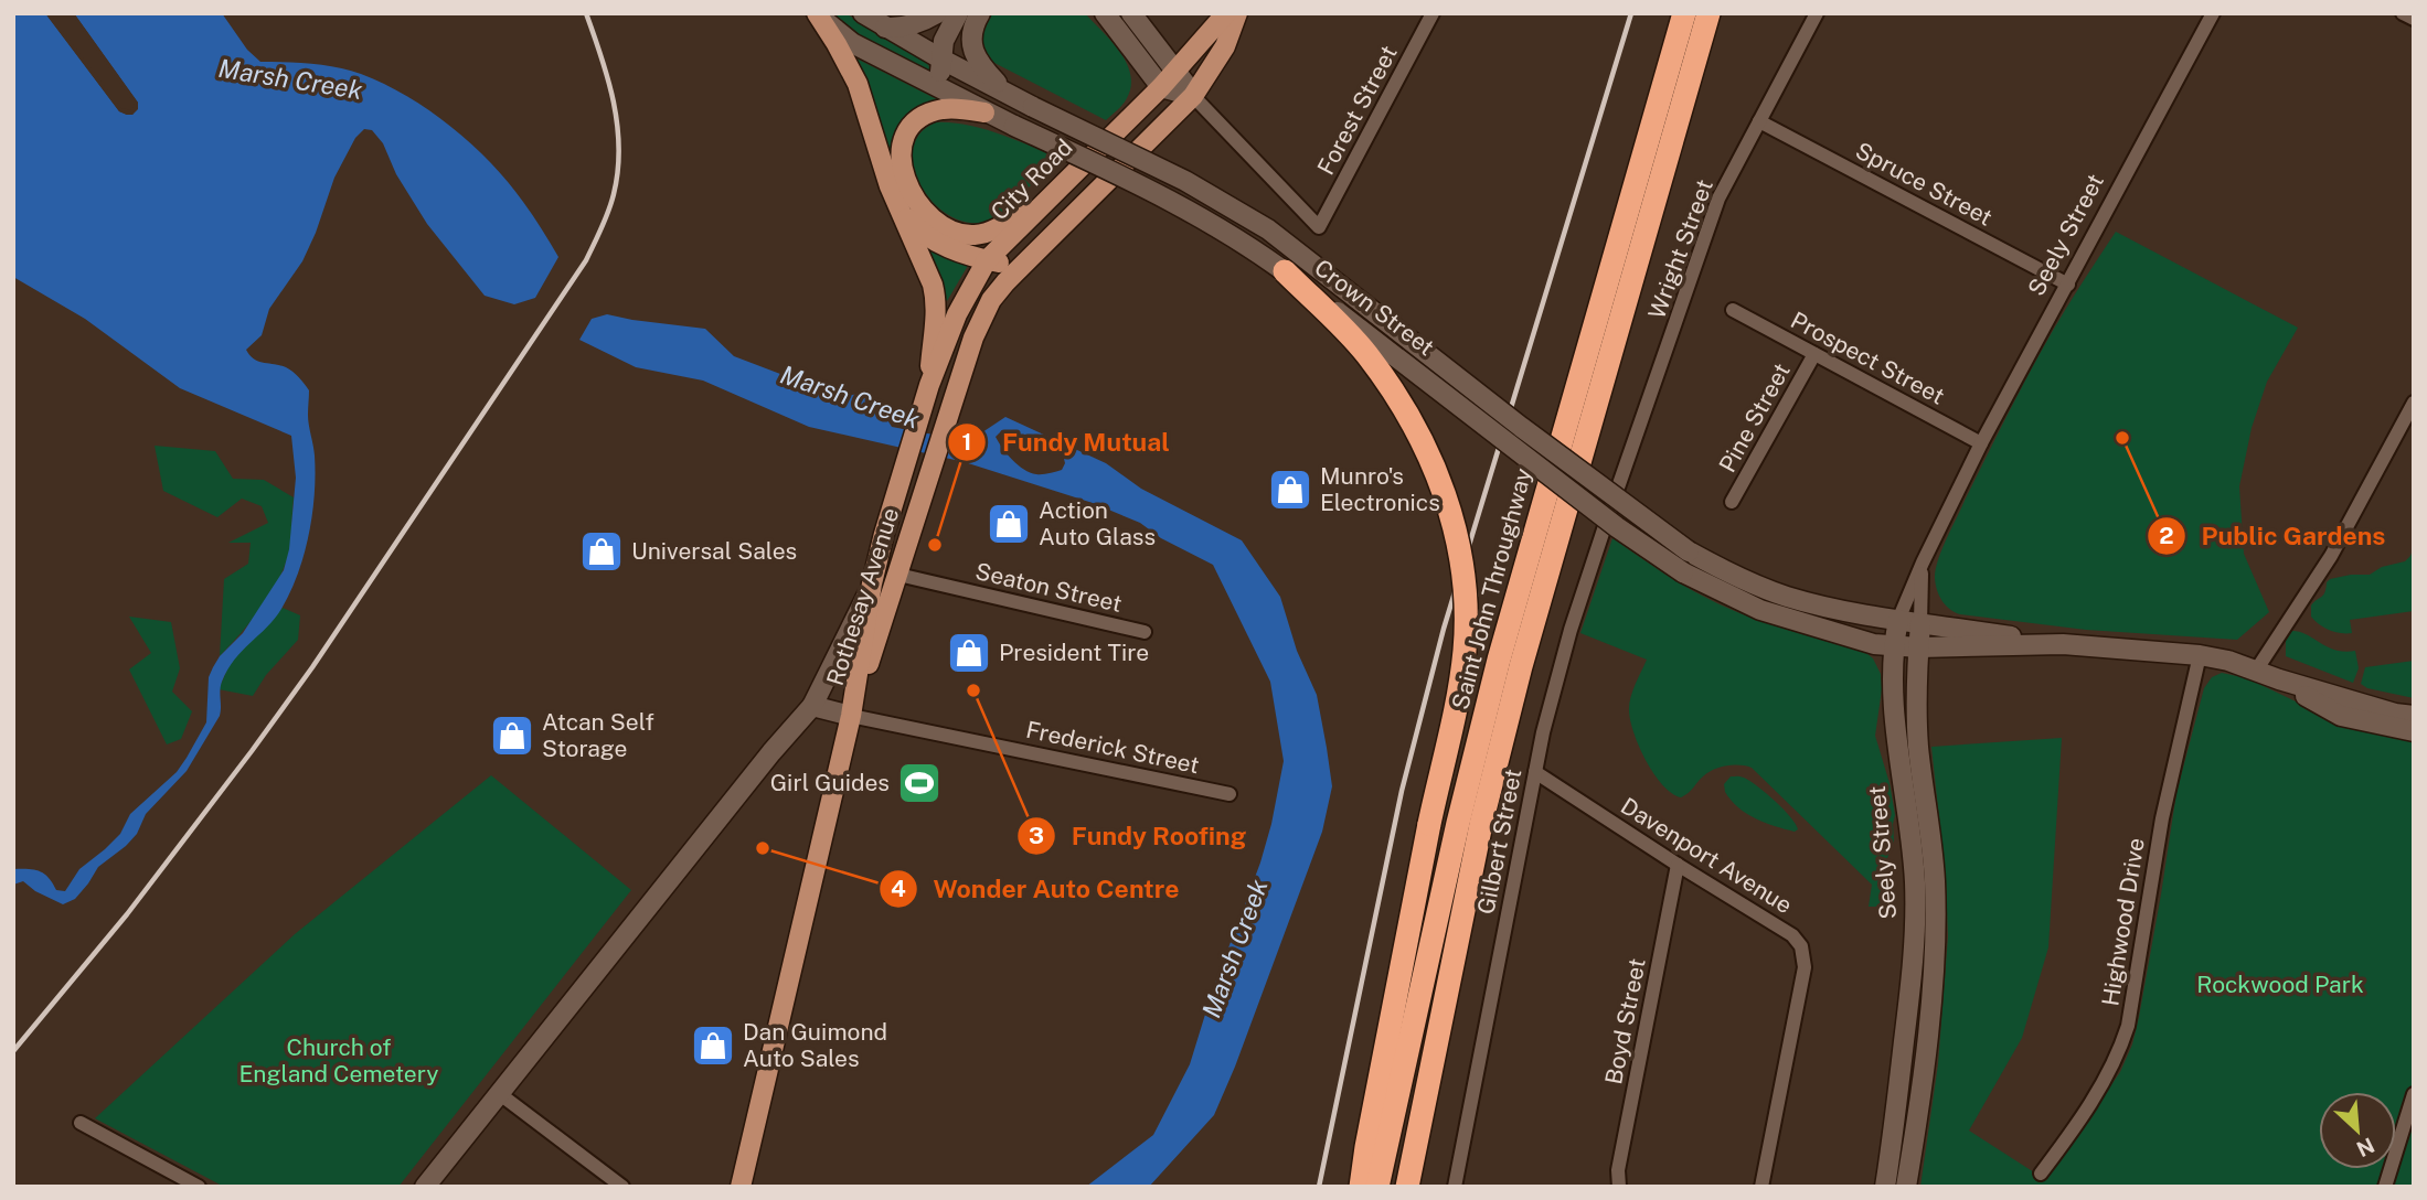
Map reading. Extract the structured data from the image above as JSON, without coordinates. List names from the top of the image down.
{
  "streets": {
    "highway": ["Saint John Throughway"],
    "main road": [
      "City Road",
      "Seely Street",
      "Crown Street",
      "Rothesay Avenue"
    ],
    "street": [
      "Forest Street",
      "Spruce Street",
      "Wright Street",
      "Prospect Street",
      "Pine Street",
      "Seaton Street",
      "Frederick Street",
      "Gilbert Street",
      "Davenport Avenue",
      "Highwood Drive",
      "Boyd Street"
    ]
  },
  "crossings": [
    ["City Road", "Rothesay Avenue"],
    ["Spruce Street", "Seely Street"],
    ["Spruce Street", "Wright Street"],
    ["Seely Street", "Crown Street"],
    ["Seely Street", "Prospect Street"],
    ["Wright Street", "Gilbert Street"],
    ["Prospect Street", "Pine Street"],
    ["Seaton Street", "Rothesay Avenue"],
    ["Rothesay Avenue", "Frederick Street"],
    ["Gilbert Street", "Davenport Avenue"],
    ["Davenport Avenue", "Boyd Street"]
  ],
  "water": ["Marsh Creek"],
  "parks": ["Rockwood Park", "Church of England Cemetery"],
  "places": {
    "other": [
      "Public Gardens",
      "Fundy Mutual",
      "Fundy Roofing",
      "Wonder Auto Centre"
    ],
    "shop": [
      "Munro's Electronics",
      "Action Auto Glass",
      "Universal Sales",
      "President Tire",
      "Atcan Self Storage",
      "Dan Guimond Auto Sales"
    ],
    "sports": ["Girl Guides"]
  },
  "north": "bottom right"
}
